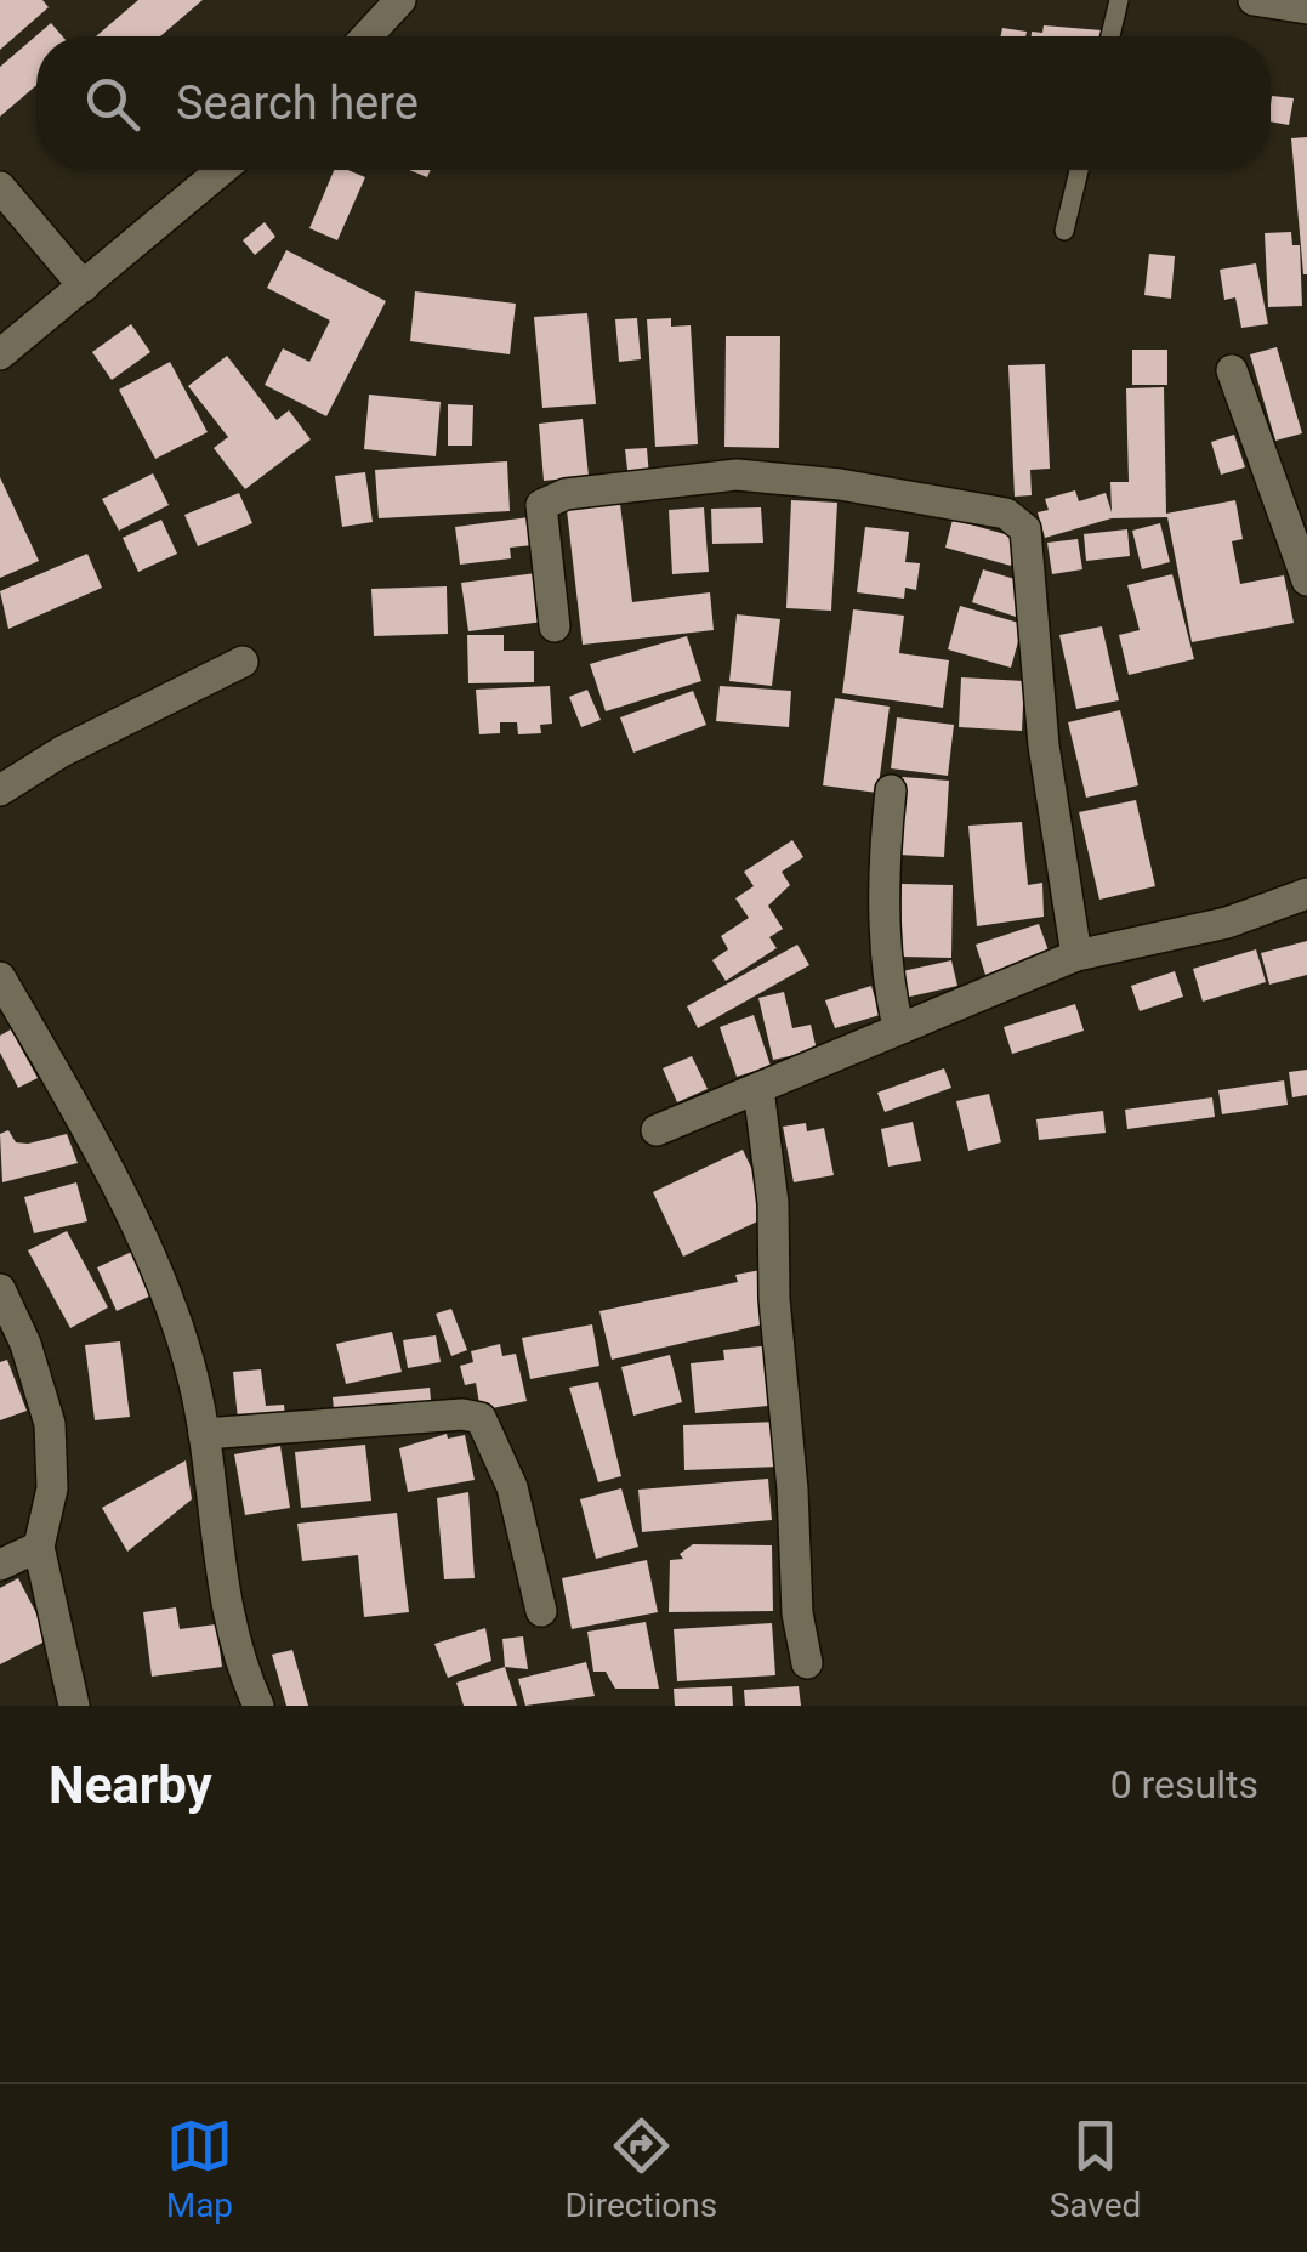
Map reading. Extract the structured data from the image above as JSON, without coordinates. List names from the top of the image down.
{
  "page": {
    "search": "Search here",
    "heading": ["Nearby", "0 results"],
    "nav": ["Map", "Directions", "Saved"]
  }
}
